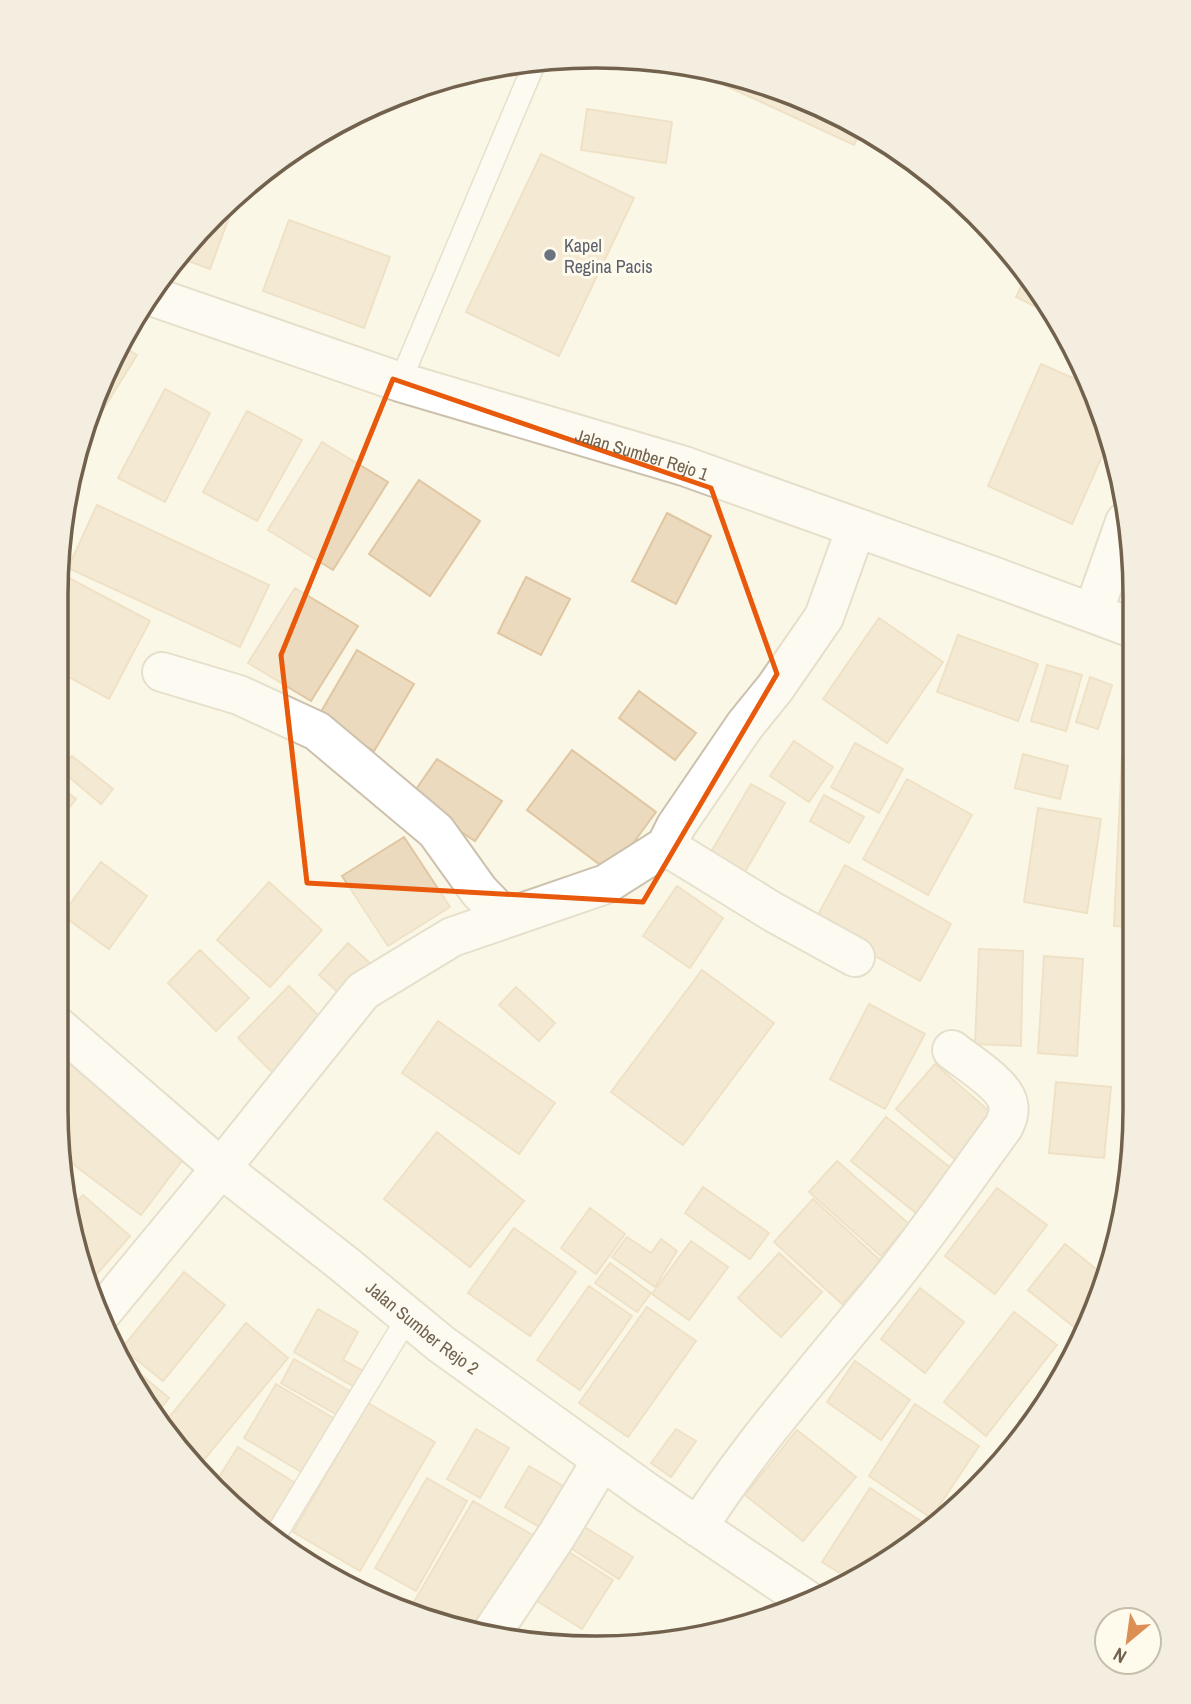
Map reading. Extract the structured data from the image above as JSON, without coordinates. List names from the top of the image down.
{
  "streets": {
    "street": ["Jalan Sumber Rejo 1", "Jalan Sumber Rejo 2"]
  },
  "places": ["Kapel Regina Pacis"],
  "north": "bottom left"
}
